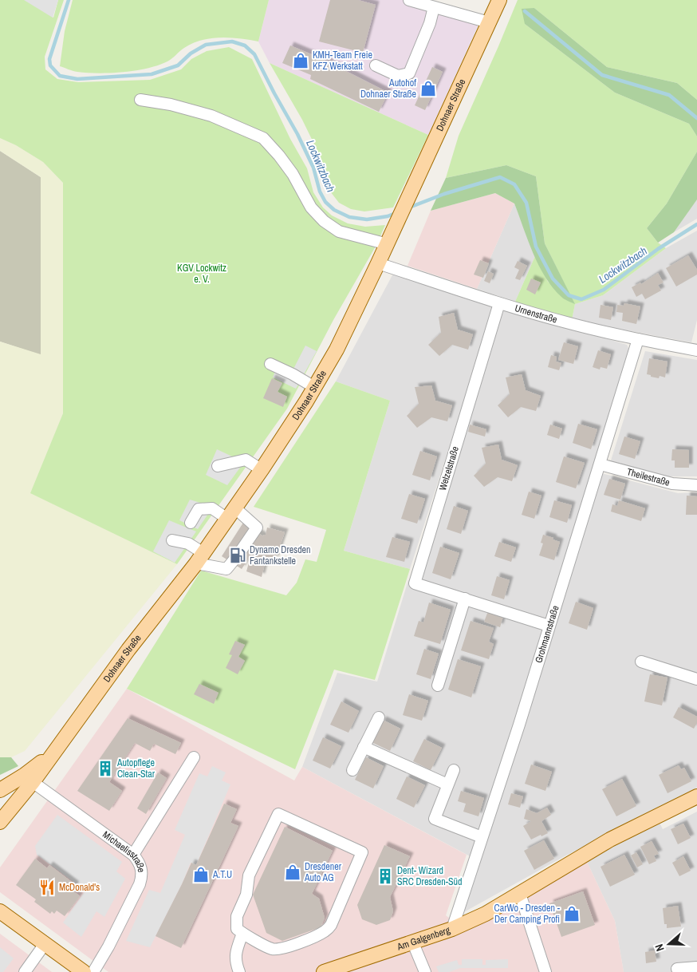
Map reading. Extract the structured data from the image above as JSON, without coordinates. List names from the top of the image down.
{
  "streets": {
    "main road": ["Dohnaer Straße", "Am Galgenberg"],
    "street": [
      "Urnenstraße",
      "Welzelstraße",
      "Theilestraße",
      "Grohmannstraße",
      "Michaelisstraße"
    ]
  },
  "crossings": [
    ["Dohnaer Straße", "Urnenstraße"],
    ["Dohnaer Straße", "Michaelisstraße"],
    ["Urnenstraße", "Welzelstraße"],
    ["Urnenstraße", "Grohmannstraße"],
    ["Welzelstraße", "Grohmannstraße"],
    ["Theilestraße", "Grohmannstraße"],
    ["Grohmannstraße", "Am Galgenberg"]
  ],
  "water": ["Lockwitzbach"],
  "parks": ["KGV Lockwitz e. V."],
  "places": {
    "shop": [
      "KMH-Team Freie KFZ Werkstatt",
      "Autohof Dohnaer Straße",
      "Dresdener Auto AG",
      "A.T.U",
      "CarWo - Dresden - Der Camping Profi"
    ],
    "fuel station": ["Dynamo Dresden Fantankstelle"],
    "building": ["Autopflege Clean-Star", "Dent- Wizard SRC Dresden-Süd"],
    "restaurant": ["McDonald's"]
  },
  "north": "left"
}
